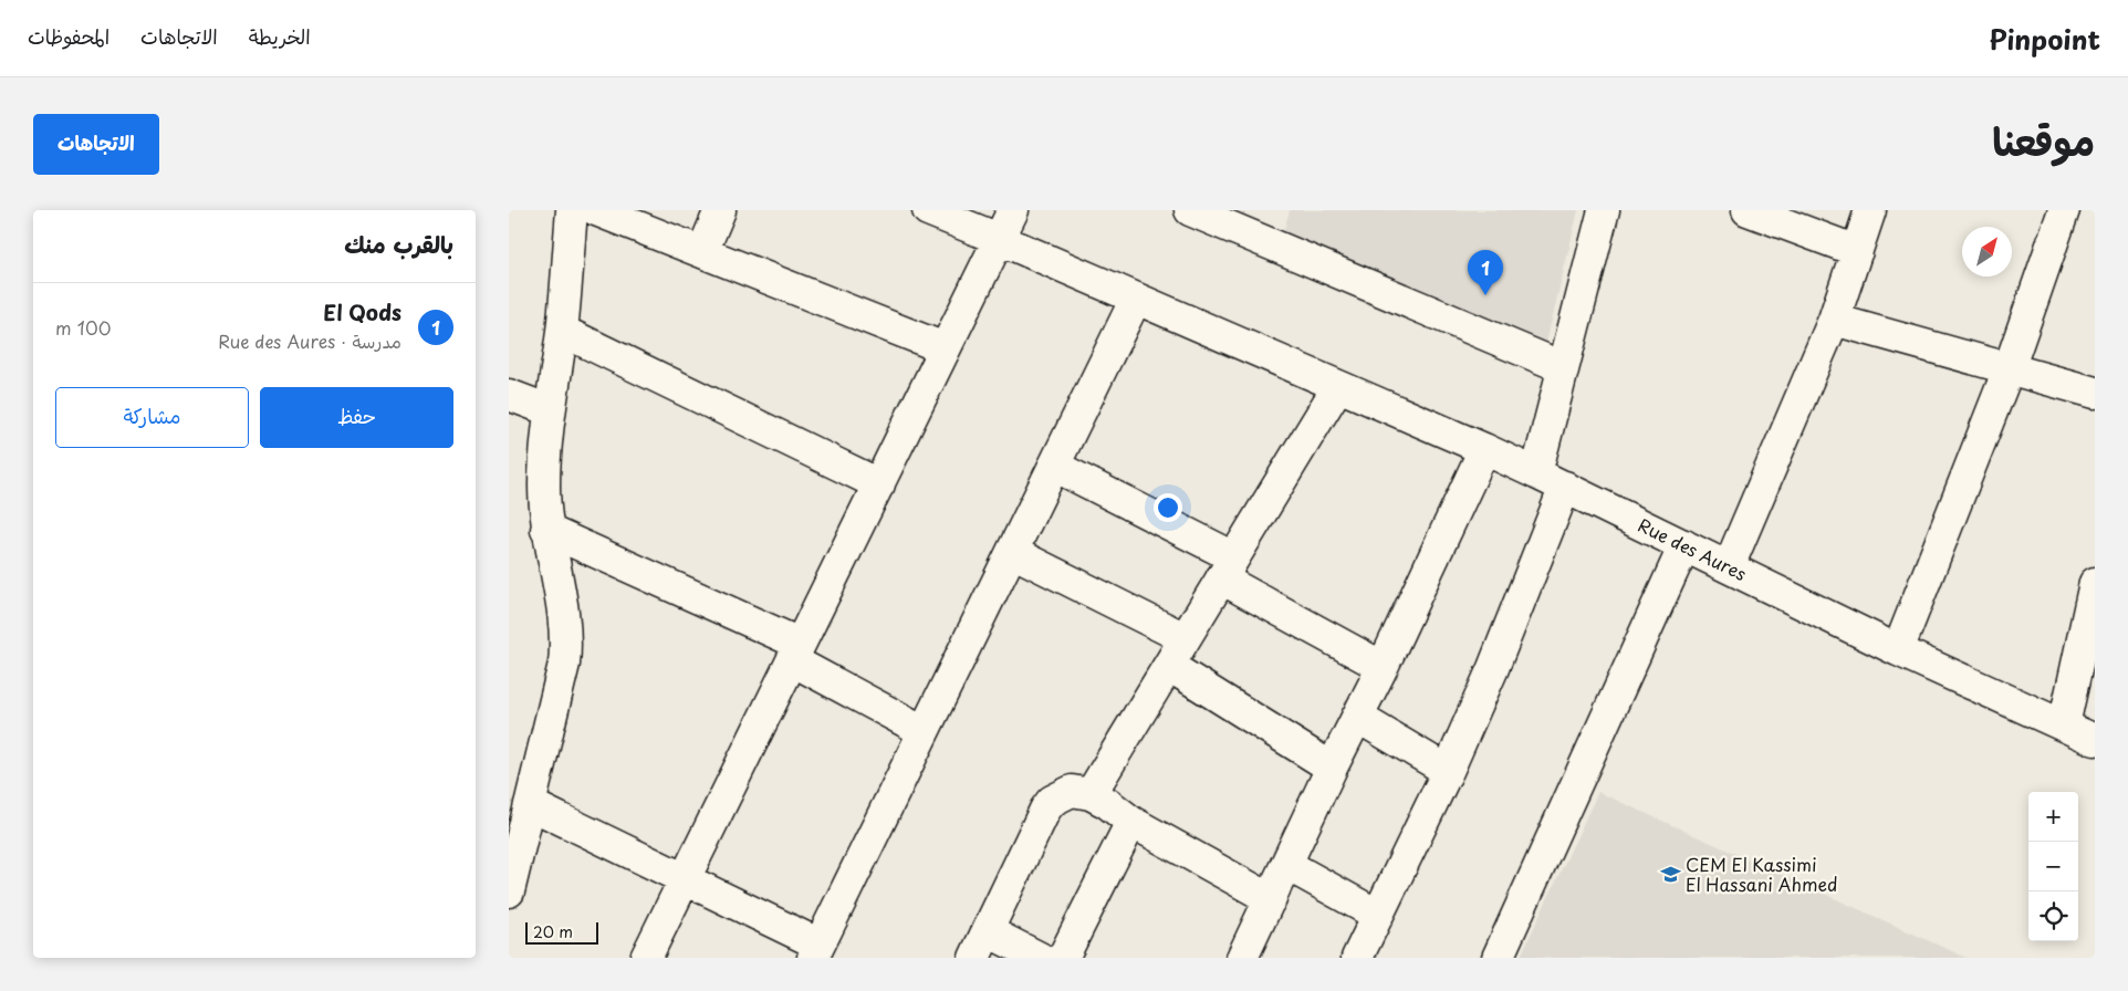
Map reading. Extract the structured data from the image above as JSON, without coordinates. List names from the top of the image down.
{
  "streets": {
    "street": ["Rue des Aures"]
  },
  "places": {
    "school or university": ["CEM El Kassimi El Hassani Ahmed"]
  },
  "scale_bar": "20 m",
  "north": "top right",
  "page": {
    "header": "Pinpoint",
    "nav": ["الخريطة", "الاتجاهات", "المحفوظات"],
    "title": "موقعنا",
    "buttons": [
      "الاتجاهات",
      ["حفظ", "مشاركة"]
    ],
    "heading": "بالقرب منك",
    "pins": "1",
    "list": [
      {
        "mark": "1",
        "name": "El Qods",
        "note": "مدرسة · Rue des Aures",
        "value": "100 m"
      }
    ],
    "map_buttons": ["+", "−"],
    "scale": "20 m"
  }
}
